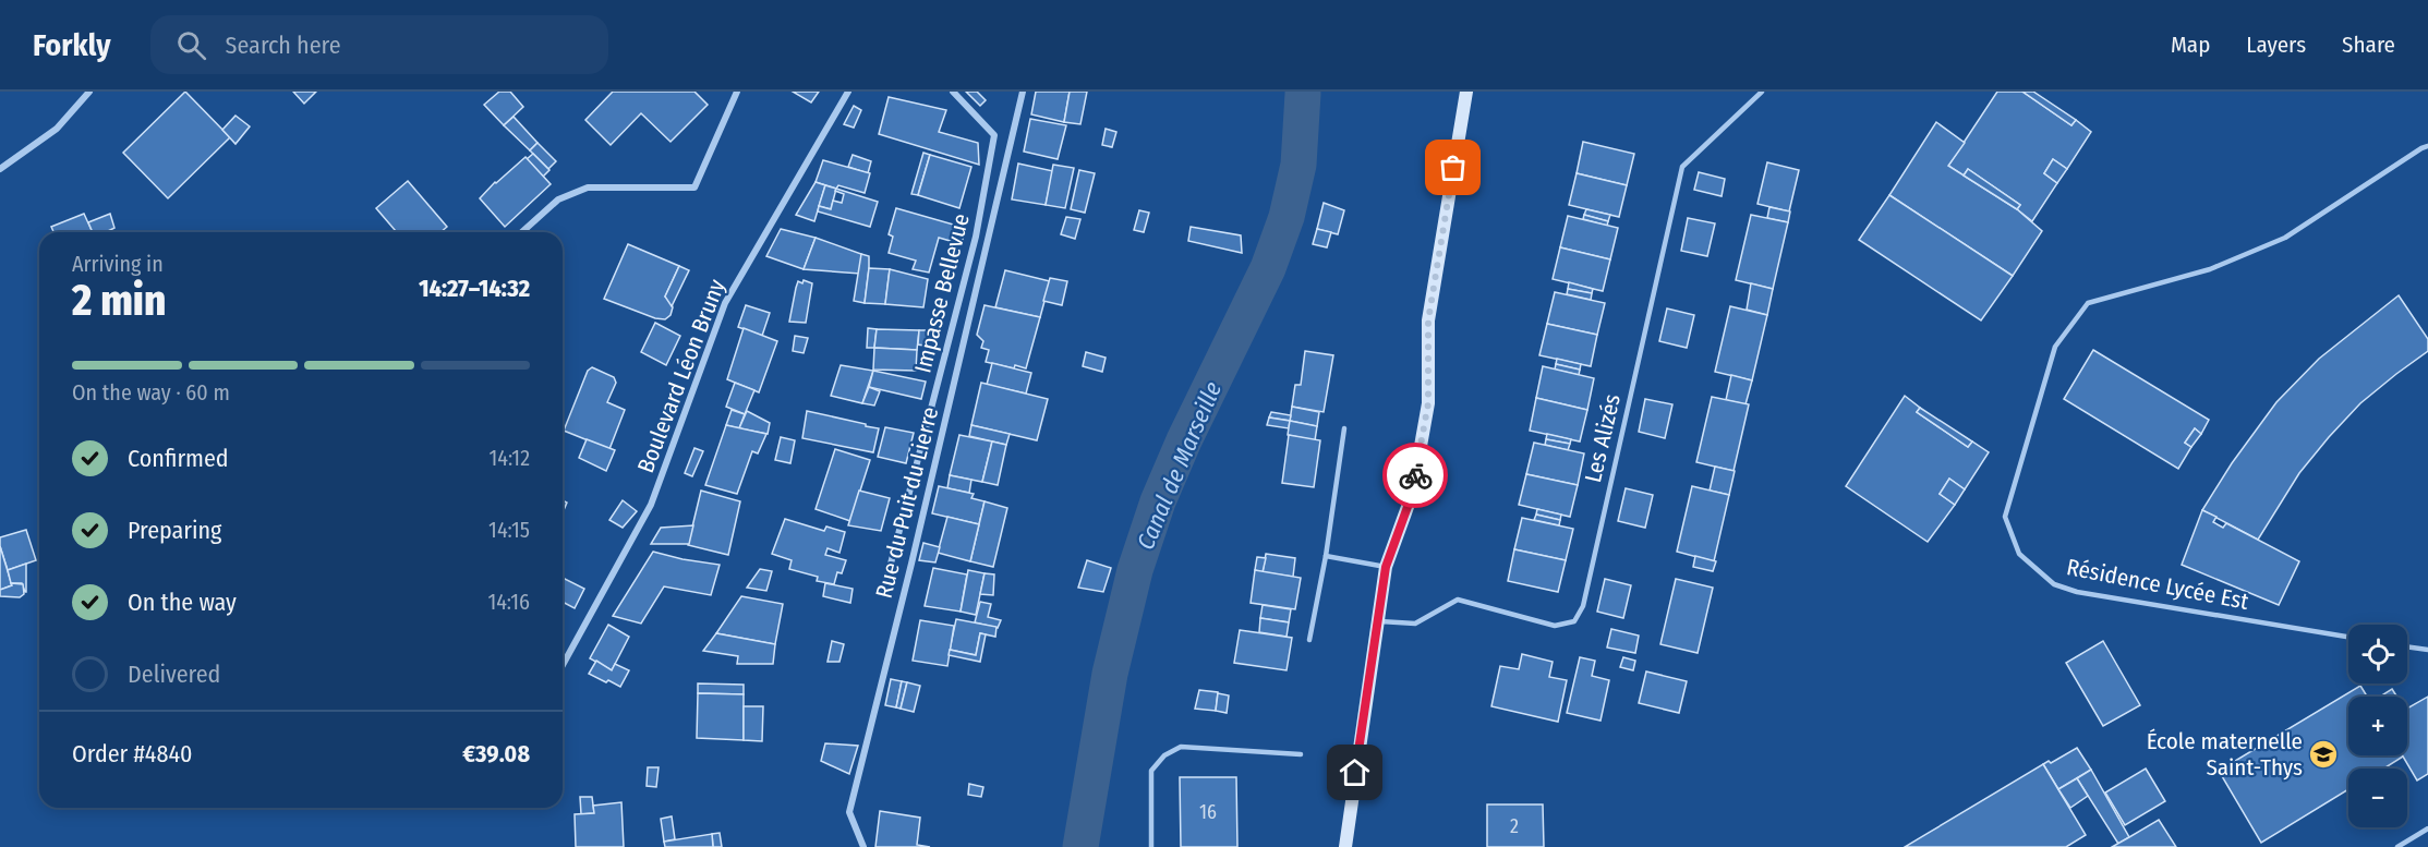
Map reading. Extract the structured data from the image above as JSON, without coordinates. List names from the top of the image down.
{
  "streets": {
    "street": ["Impasse Bellevue", "Boulevard Léon Bruny", "Rue du Puit du Lierre"],
    "lane": ["Les Alizés", "Résidence Lycée Est"]
  },
  "water": ["Canal de Marseille"],
  "places": {
    "school or university": ["École maternelle Saint-Thys"]
  },
  "house_numbers": ["16", "2"],
  "page": {
    "header": "Forkly",
    "search": "Search here",
    "nav": ["Map", "Layers", "Share"],
    "heading": ["2 min", "Arriving in", "14:27–14:32"],
    "panel": ["Order #4840", "€39.08"],
    "bar": "On the way · 60 m",
    "list": [
      ["Confirmed", "14:12"],
      ["Preparing", "14:15"],
      ["On the way", "14:16"],
      "Delivered"
    ],
    "map_buttons": ["+", "−"]
  }
}
